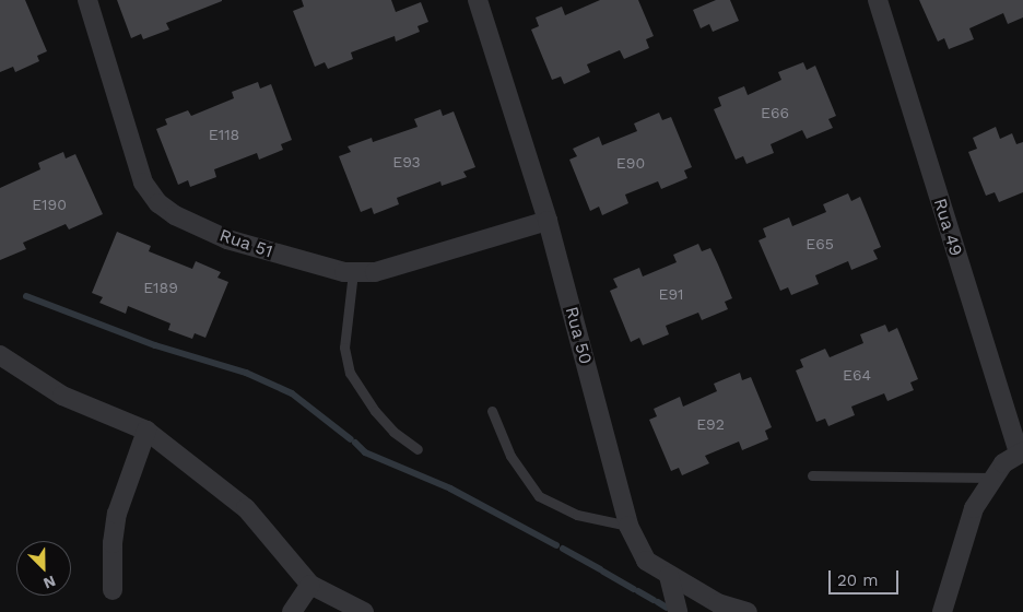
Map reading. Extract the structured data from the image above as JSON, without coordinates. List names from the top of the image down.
{
  "streets": {
    "street": ["Rua 49", "Rua 51", "Rua 50"]
  },
  "crossings": [
    ["Rua 51", "Rua 50"]
  ],
  "house_numbers": [
    "E66",
    "E118",
    "E93",
    "E90",
    "E190",
    "E65",
    "E189",
    "E91",
    "E64",
    "E92"
  ],
  "scale_bar": "20 m",
  "north": "bottom right"
}
